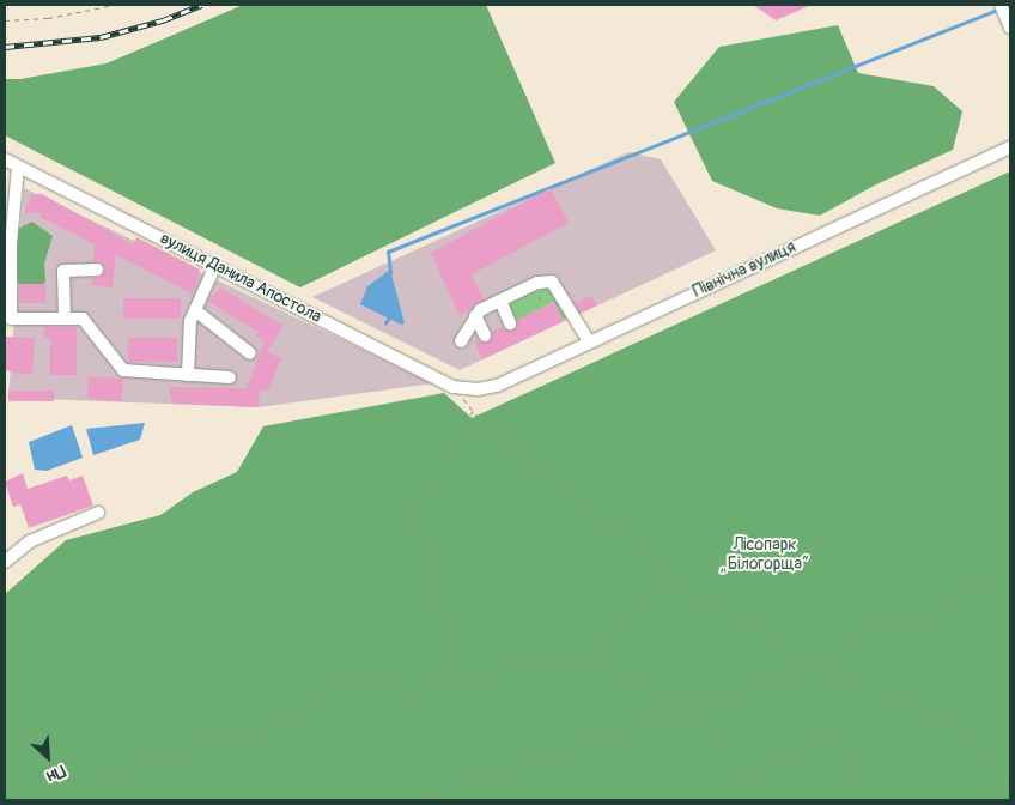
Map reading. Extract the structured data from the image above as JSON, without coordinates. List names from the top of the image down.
{
  "streets": {
    "street": ["Північна вулиця", "вулиця Данила Апостола"]
  },
  "crossings": [
    ["Північна вулиця", "вулиця Данила Апостола"]
  ],
  "parks": ["Лісопарк „Білогорща“"],
  "north": "bottom right"
}
